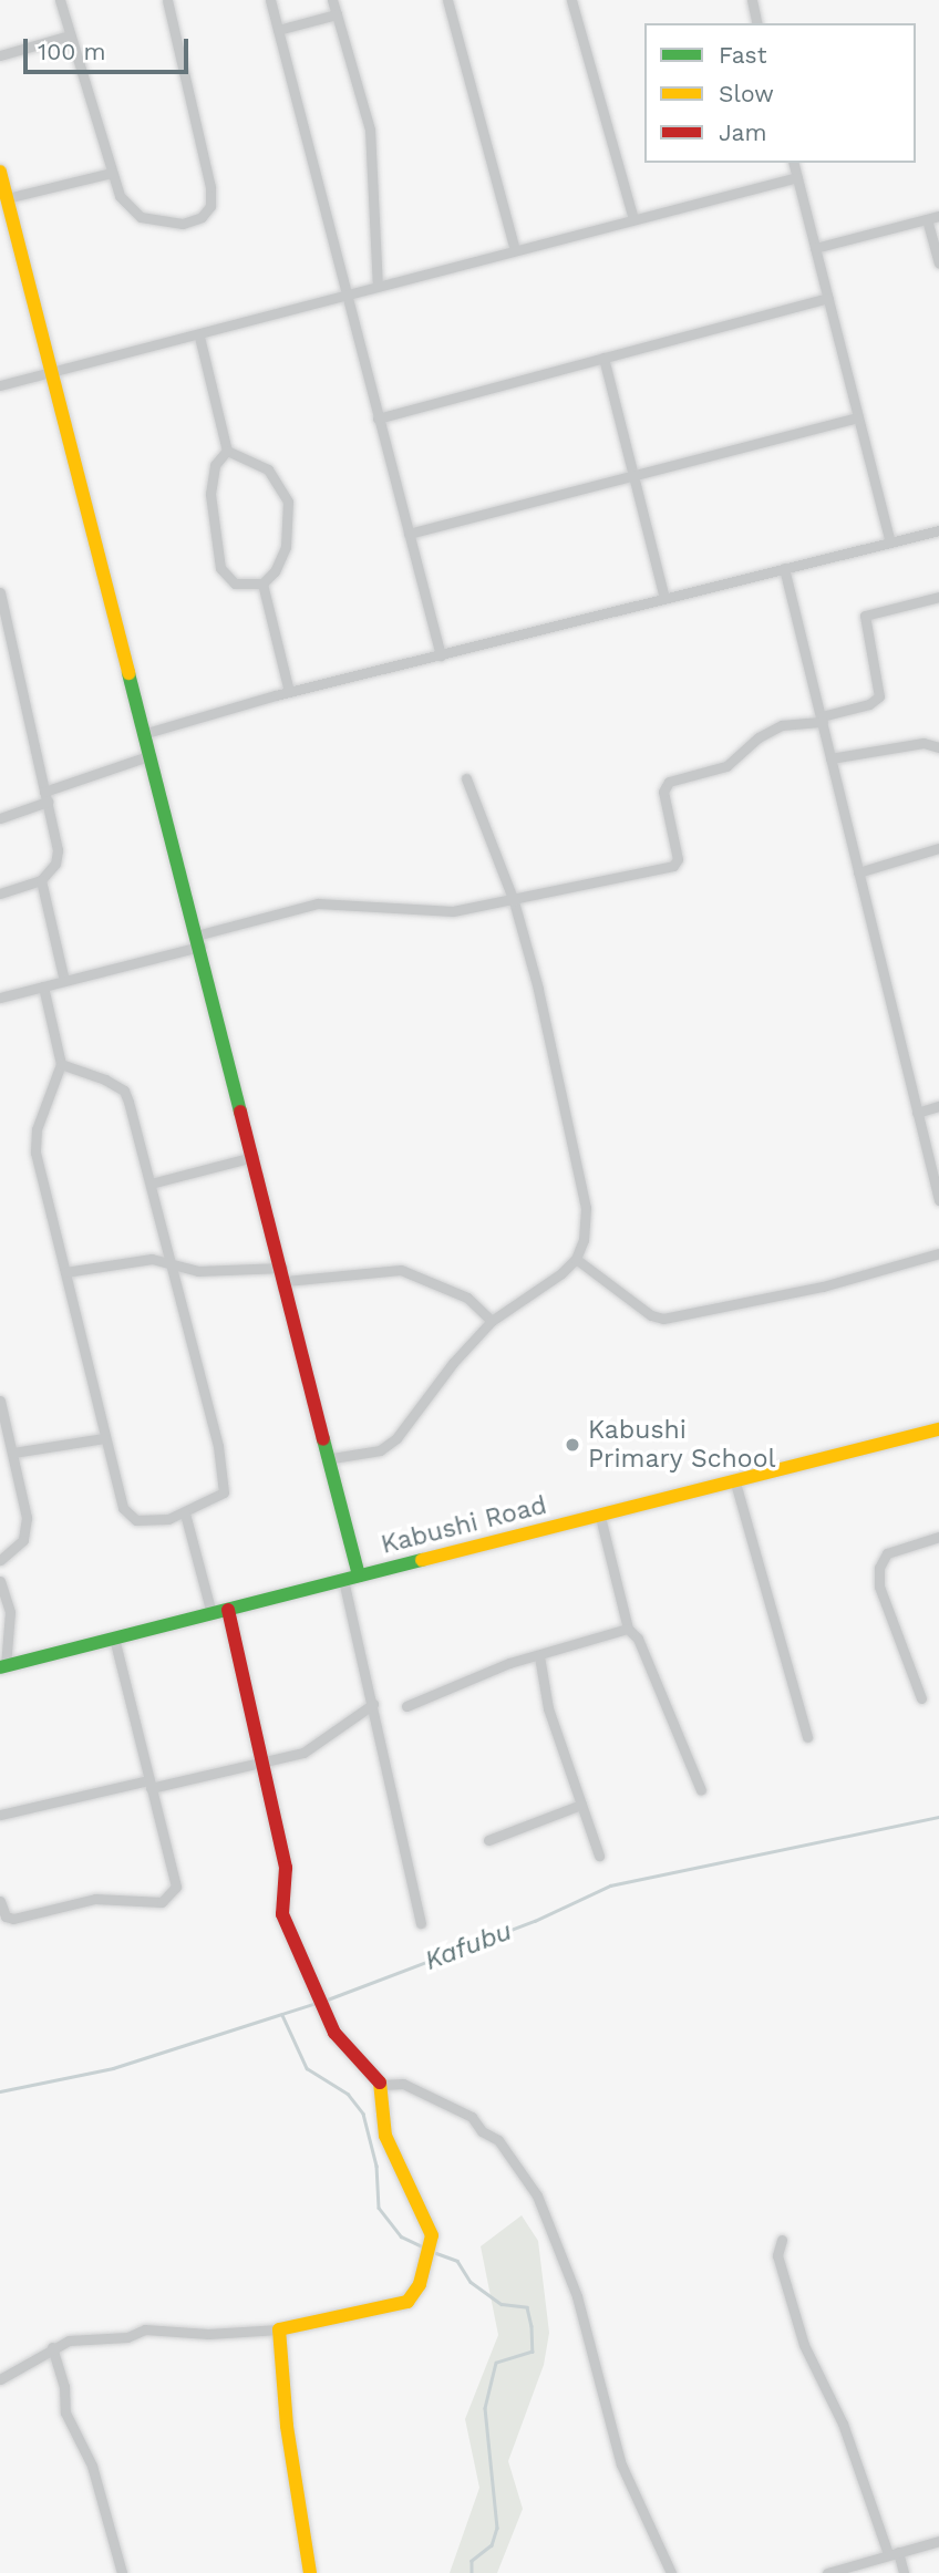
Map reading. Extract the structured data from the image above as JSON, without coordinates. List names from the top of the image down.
{
  "streets": {
    "street": ["Kabushi Road"]
  },
  "water": ["Kafubu"],
  "places": ["Kabushi Primary School"],
  "legend": ["Fast", "Slow", "Jam"],
  "scale_bar": "100 m"
}
